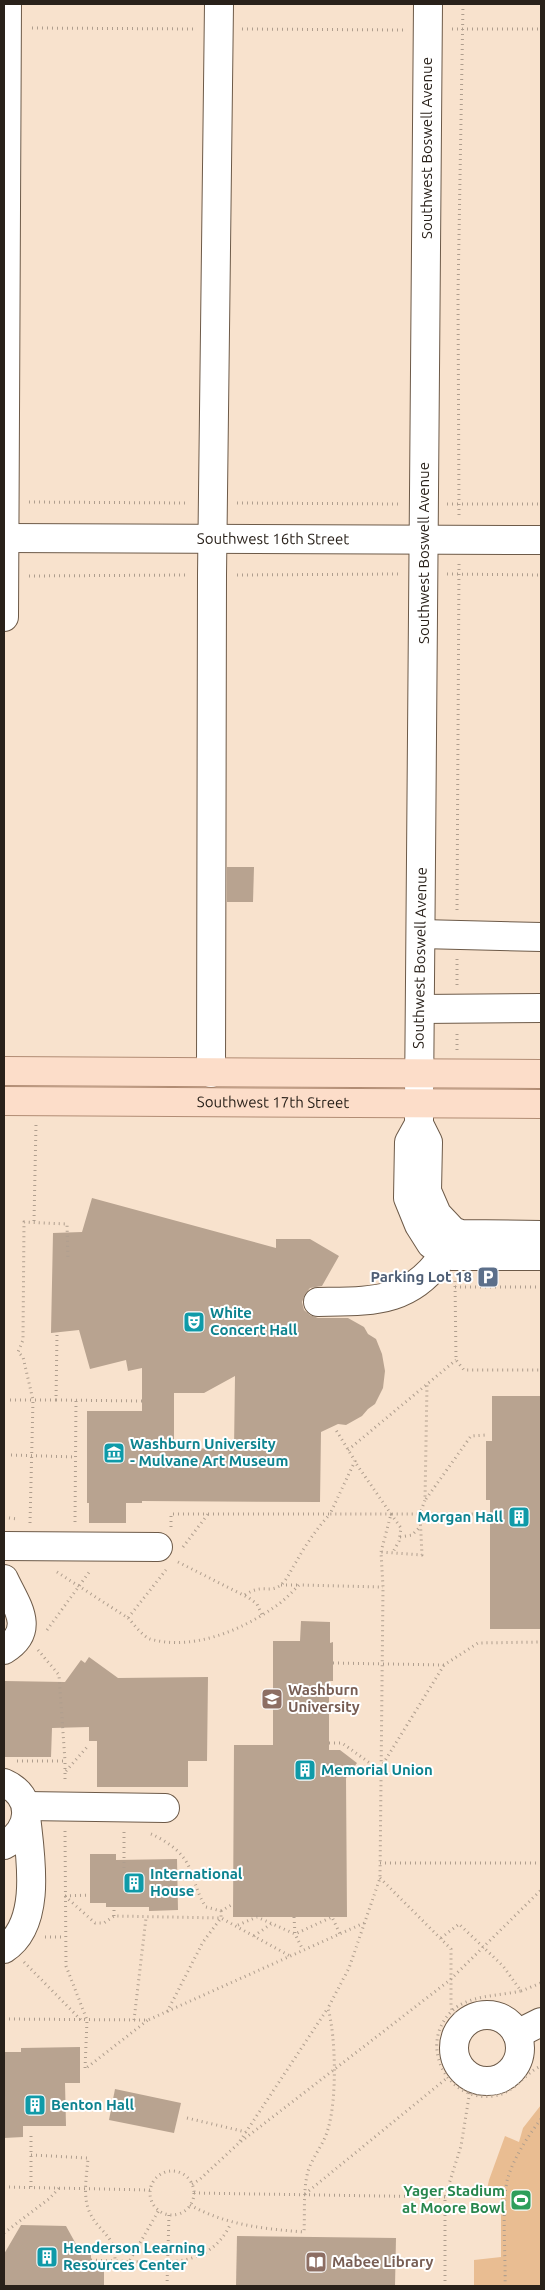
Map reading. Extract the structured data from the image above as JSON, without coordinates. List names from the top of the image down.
{
  "streets": {
    "main road": ["Southwest 17th Street"],
    "street": ["Southwest Boswell Avenue", "Southwest 16th Street"]
  },
  "crossings": [
    ["Southwest Boswell Avenue", "Southwest 16th Street"],
    ["Southwest Boswell Avenue", "Southwest 17th Street"]
  ],
  "places": {
    "parking": ["Parking Lot 18"],
    "theatre": ["White Concert Hall"],
    "museum": ["Washburn University - Mulvane Art Museum"],
    "building": [
      "Morgan Hall",
      "Memorial Union",
      "International House",
      "Benton Hall",
      "Henderson Learning Resources Center"
    ],
    "school or university": ["Washburn University"],
    "sports": ["Yager Stadium at Moore Bowl"],
    "library": ["Mabee Library"]
  }
}
